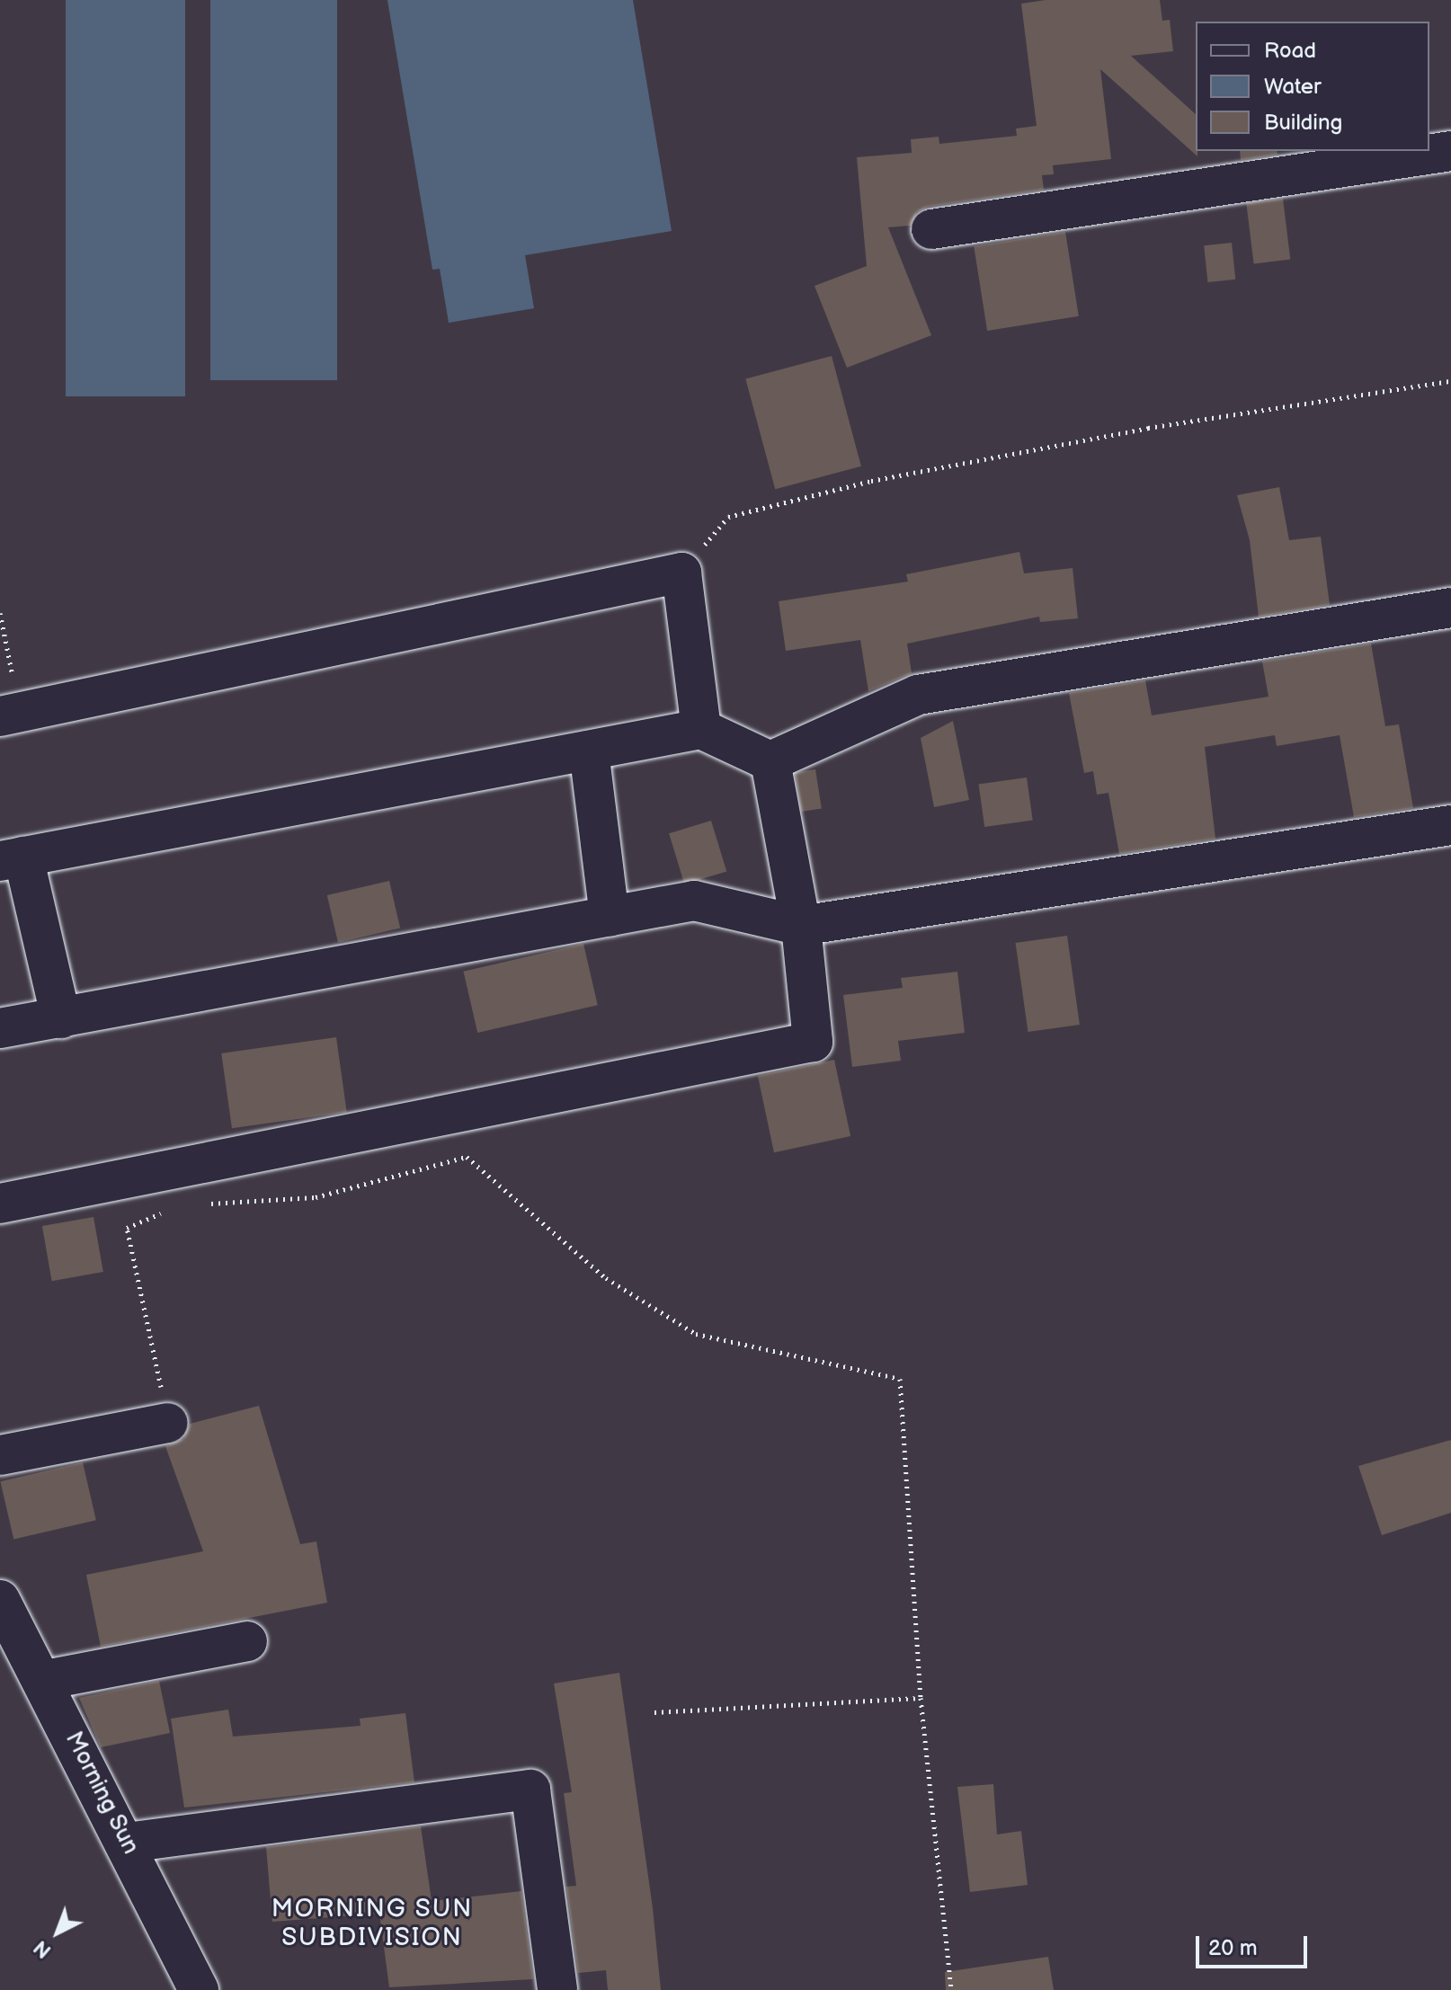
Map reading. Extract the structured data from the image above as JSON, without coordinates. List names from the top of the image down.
{
  "streets": {
    "street": ["Morning Sun"]
  },
  "districts": ["MORNING SUN SUBDIVISION"],
  "legend": ["Road", "Water", "Building"],
  "scale_bar": "20 m",
  "north": "bottom left"
}
